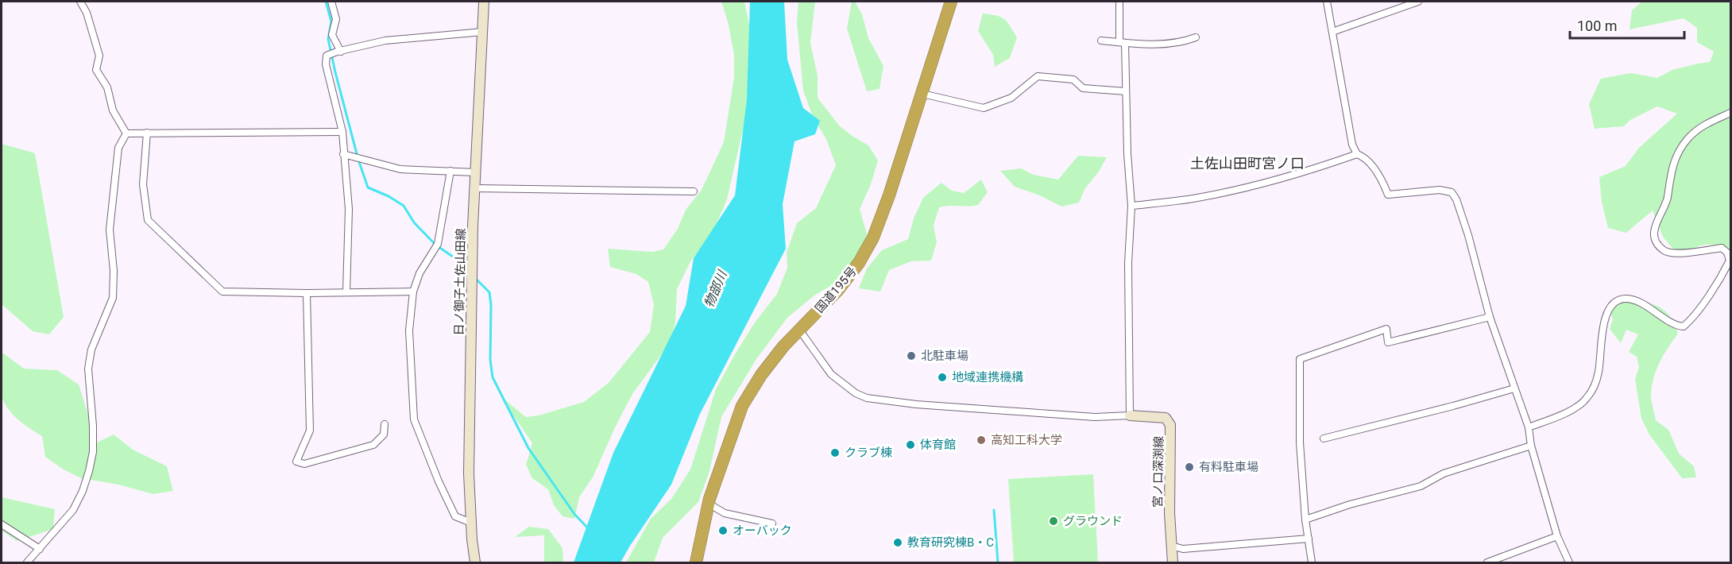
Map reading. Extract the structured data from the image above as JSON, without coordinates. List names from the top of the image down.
{
  "streets": {
    "highway": ["国道195号"],
    "main road": ["日ノ御子土佐山田線", "宮ノ口深渕線"]
  },
  "districts": ["土佐山田町宮ノ口"],
  "water": ["物部川"],
  "places": [
    "北駐車場",
    "地域連携機構",
    "高知工科大学",
    "体育館",
    "クラブ棟",
    "有料駐車場",
    "グラウンド",
    "オーバック",
    "教育研究棟B・C"
  ],
  "scale_bar": "100 m"
}
